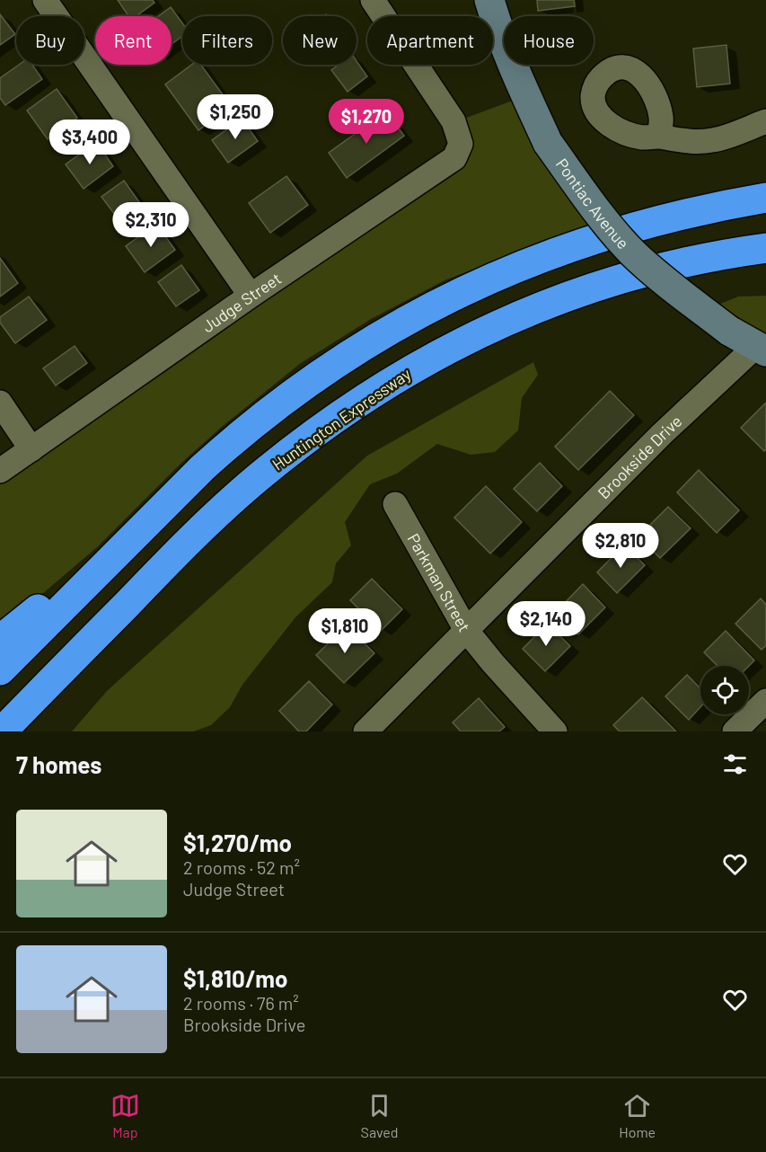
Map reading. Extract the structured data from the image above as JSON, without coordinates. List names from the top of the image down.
{
  "streets": {
    "highway": ["Huntington Expressway"],
    "main road": ["Pontiac Avenue"],
    "street": ["Judge Street", "Brookside Drive", "Parkman Street"]
  },
  "crossings": [
    ["Pontiac Avenue", "Brookside Drive"],
    ["Brookside Drive", "Parkman Street"]
  ],
  "page": {
    "chip": [
      "Buy",
      "Rent",
      "Filters",
      "New",
      "Apartment",
      "House"
    ],
    "price": [
      "$1,250",
      "$1,270",
      "$3,400",
      "$2,310",
      "$2,810",
      "$2,140",
      "$1,810"
    ],
    "heading": "7 homes",
    "list": [
      {
        "name": "$1,270/mo",
        "note": "2 rooms · 52 m² · Judge Street"
      },
      {
        "name": "$1,810/mo",
        "note": "2 rooms · 76 m² · Brookside Drive"
      }
    ],
    "tabs": ["Map", "Saved", "Home"]
  }
}
